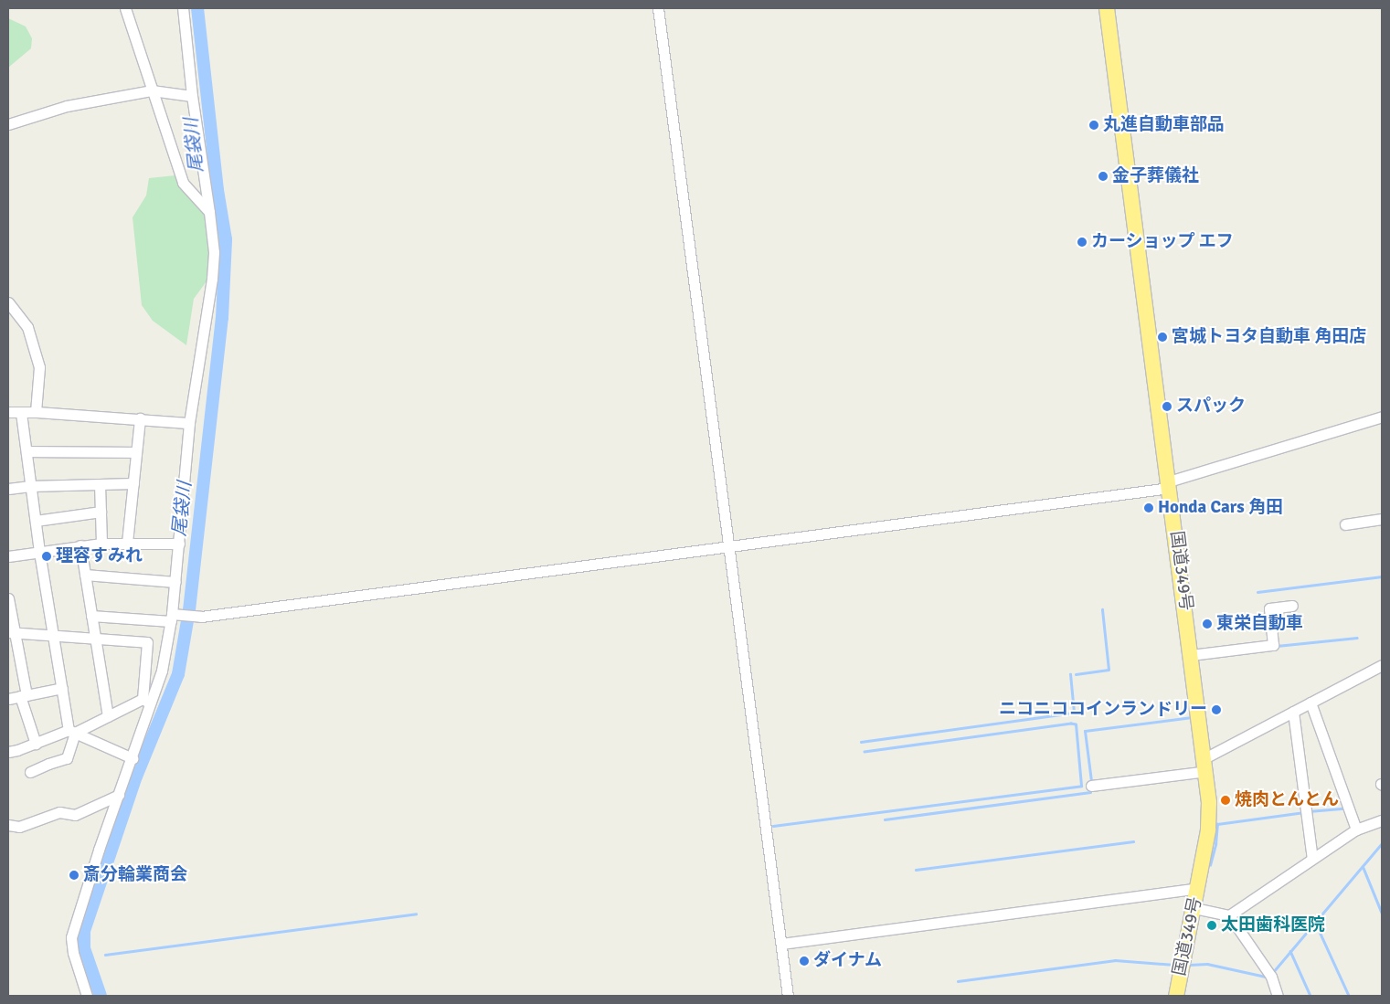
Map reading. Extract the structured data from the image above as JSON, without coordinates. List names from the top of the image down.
{
  "streets": {
    "highway": ["国道349号"]
  },
  "water": ["尾袋川"],
  "places": [
    "丸進自動車部品",
    "金子葬儀社",
    "カーショップ エフ",
    "宮城トヨタ自動車 角田店",
    "スパック",
    "Honda Cars 角田",
    "理容すみれ",
    "東栄自動車",
    "ニコニココインランドリー",
    "焼肉とんとん",
    "斎分輪業商会",
    "太田歯科医院",
    "ダイナム"
  ]
}
